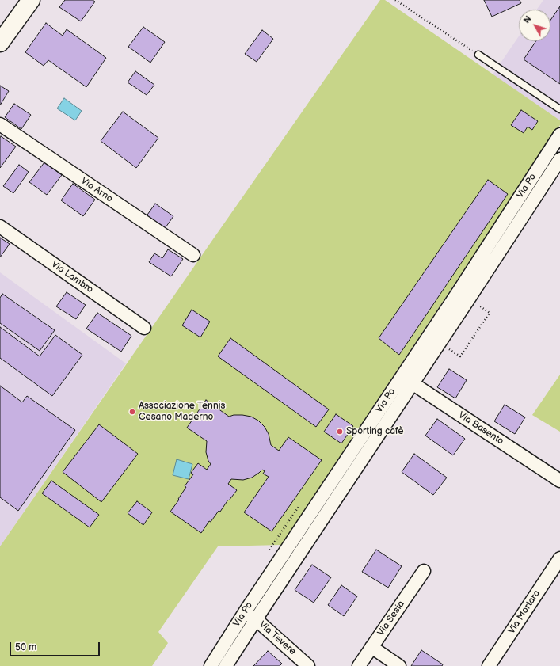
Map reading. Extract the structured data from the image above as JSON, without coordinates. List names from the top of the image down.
{
  "streets": {
    "street": [
      "Via Po",
      "Via Arno",
      "Via Lambro",
      "Via Basento",
      "Via Mortara",
      "Via Sesia",
      "Via Tevere"
    ]
  },
  "crossings": [
    ["Via Po", "Via Basento"],
    ["Via Po", "Via Tevere"]
  ],
  "places": ["Associazione Tennis Cesano Maderno", "Sporting cafè"],
  "scale_bar": "50 m",
  "north": "top left"
}
